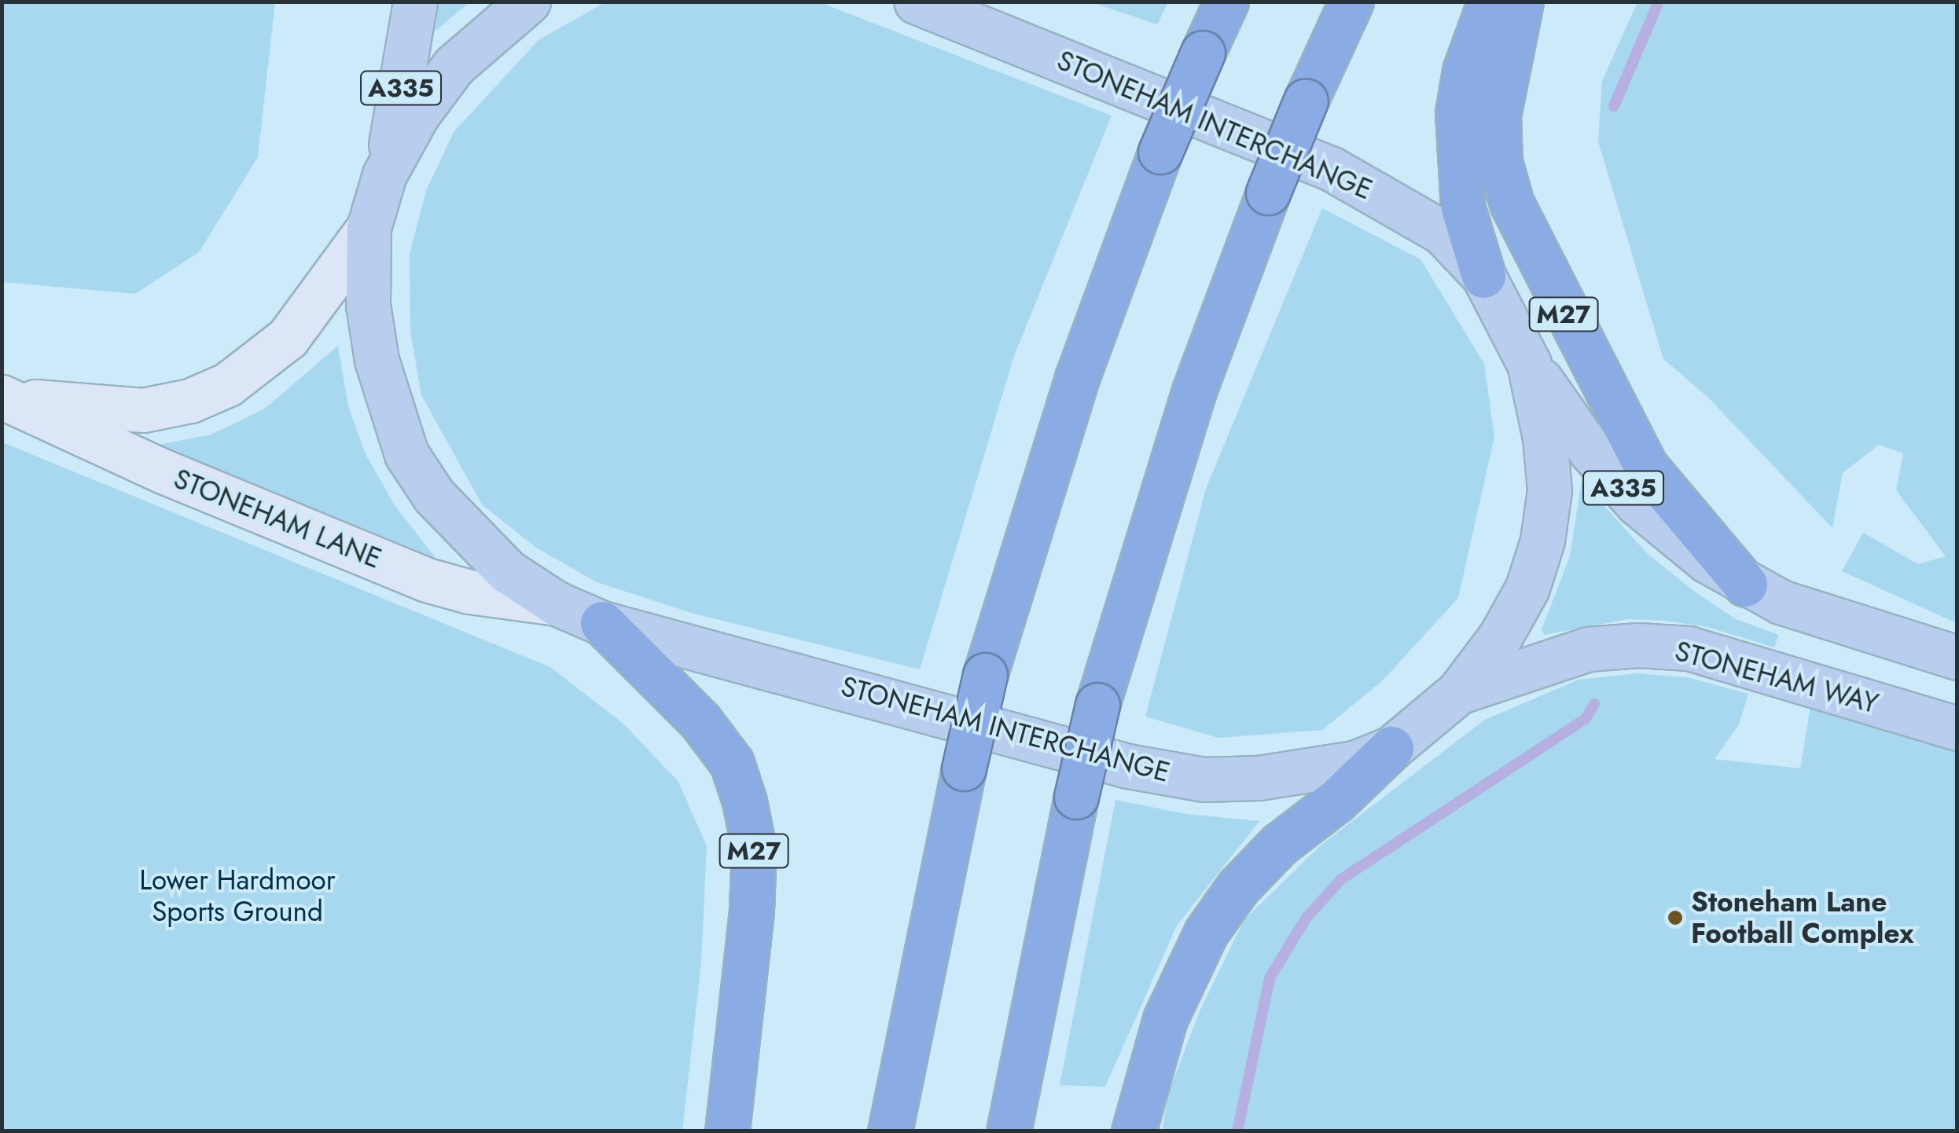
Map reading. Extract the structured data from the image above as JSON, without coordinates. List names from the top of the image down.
{
  "streets": {
    "highway": ["M27"],
    "main road": ["A335", "STONEHAM INTERCHANGE", "STONEHAM WAY"],
    "street": ["STONEHAM LANE"]
  },
  "crossings": [
    ["A335", "STONEHAM INTERCHANGE"],
    ["A335", "M27"],
    ["STONEHAM INTERCHANGE", "M27"],
    ["STONEHAM INTERCHANGE", "STONEHAM LANE"],
    ["STONEHAM INTERCHANGE", "STONEHAM WAY"]
  ],
  "parks": ["Lower Hardmoor Sports Ground"],
  "places": ["Stoneham Lane Football Complex"]
}
